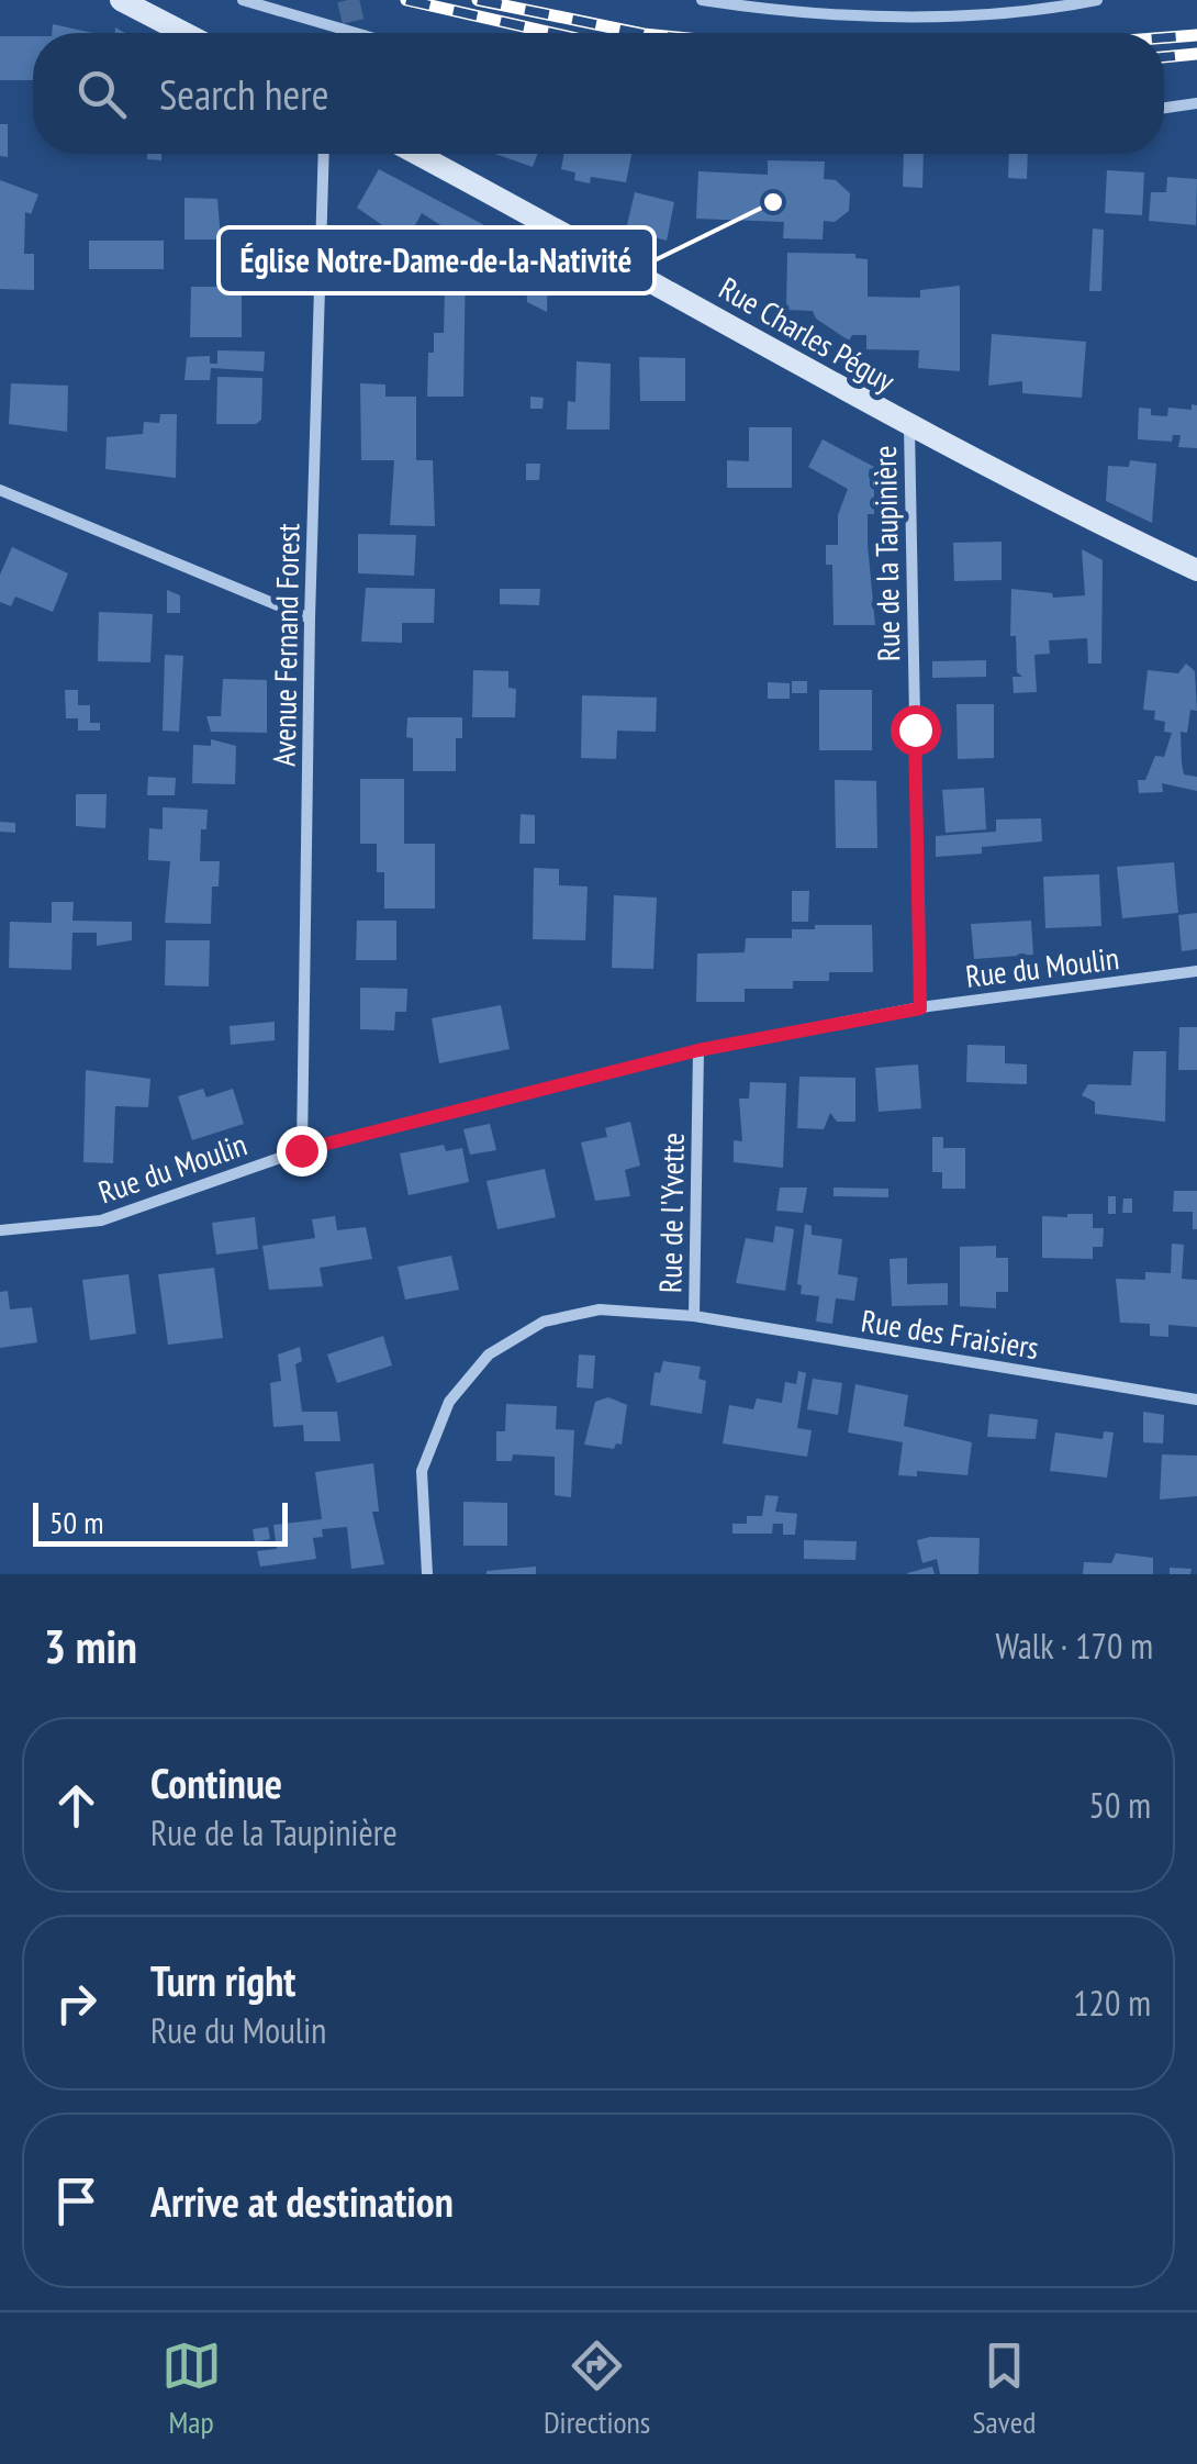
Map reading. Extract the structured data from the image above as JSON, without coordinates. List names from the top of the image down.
{
  "streets": {
    "street": [
      "Rue Charles Péguy",
      "Rue de la Taupinière",
      "Avenue Fernand Forest",
      "Rue du Moulin",
      "Rue de l'Yvette",
      "Rue des Fraisiers"
    ]
  },
  "crossings": [
    ["Rue Charles Péguy", "Rue de la Taupinière"],
    ["Rue de la Taupinière", "Rue du Moulin"],
    ["Avenue Fernand Forest", "Rue du Moulin"],
    ["Rue du Moulin", "Rue de l'Yvette"],
    ["Rue de l'Yvette", "Rue des Fraisiers"]
  ],
  "places": ["Église Notre-Dame-de-la-Nativité"],
  "scale_bar": "50 m",
  "page": {
    "search": "Search here",
    "scale": "50 m",
    "heading": ["3 min", "Walk · 170 m"],
    "list": [
      ["Continue", "Rue de la Taupinière", "50 m"],
      ["Turn right", "Rue du Moulin", "120 m"],
      "Arrive at destination"
    ],
    "nav": ["Map", "Directions", "Saved"]
  }
}
